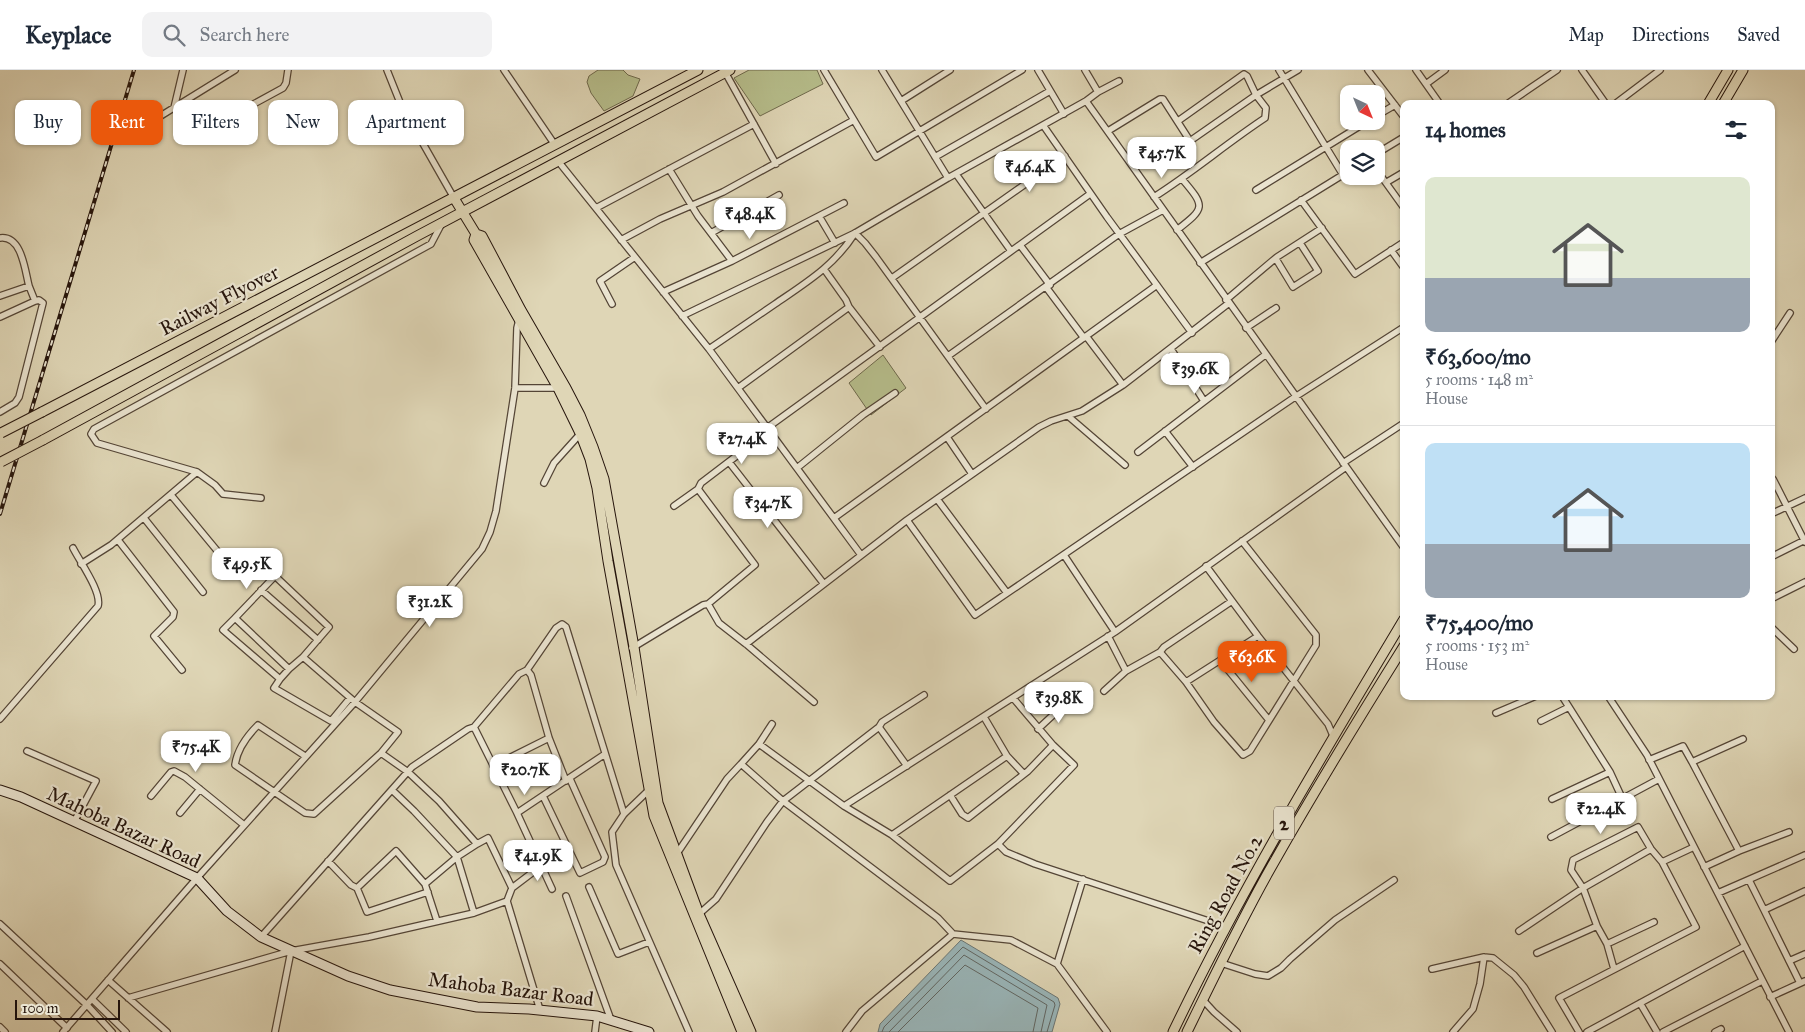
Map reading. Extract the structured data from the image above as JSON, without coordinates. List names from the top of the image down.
{
  "streets": {
    "main road": ["Railway Flyover", "2", "Ring Road No.2"],
    "street": ["Mahoba Bazar Road"]
  },
  "scale_bar": "100 m",
  "north": "bottom right",
  "page": {
    "header": "Keyplace",
    "search": "Search here",
    "nav": ["Map", "Directions", "Saved"],
    "chip": [
      "Buy",
      "Rent",
      "Filters",
      "New",
      "Apartment"
    ],
    "heading": "14 homes",
    "price": [
      "₹45.7K",
      "₹46.4K",
      "₹48.4K",
      "₹39.6K",
      "₹27.4K",
      "₹34.7K",
      "₹49.5K",
      "₹31.2K",
      "₹63.6K",
      "₹39.8K",
      "₹75.4K",
      "₹20.7K",
      "₹22.4K",
      "₹41.9K"
    ],
    "list": [
      {
        "name": "₹63,600/mo",
        "note": "5 rooms · 148 m² · House"
      },
      {
        "name": "₹75,400/mo",
        "note": "5 rooms · 153 m² · House"
      }
    ],
    "scale": "100 m"
  }
}
